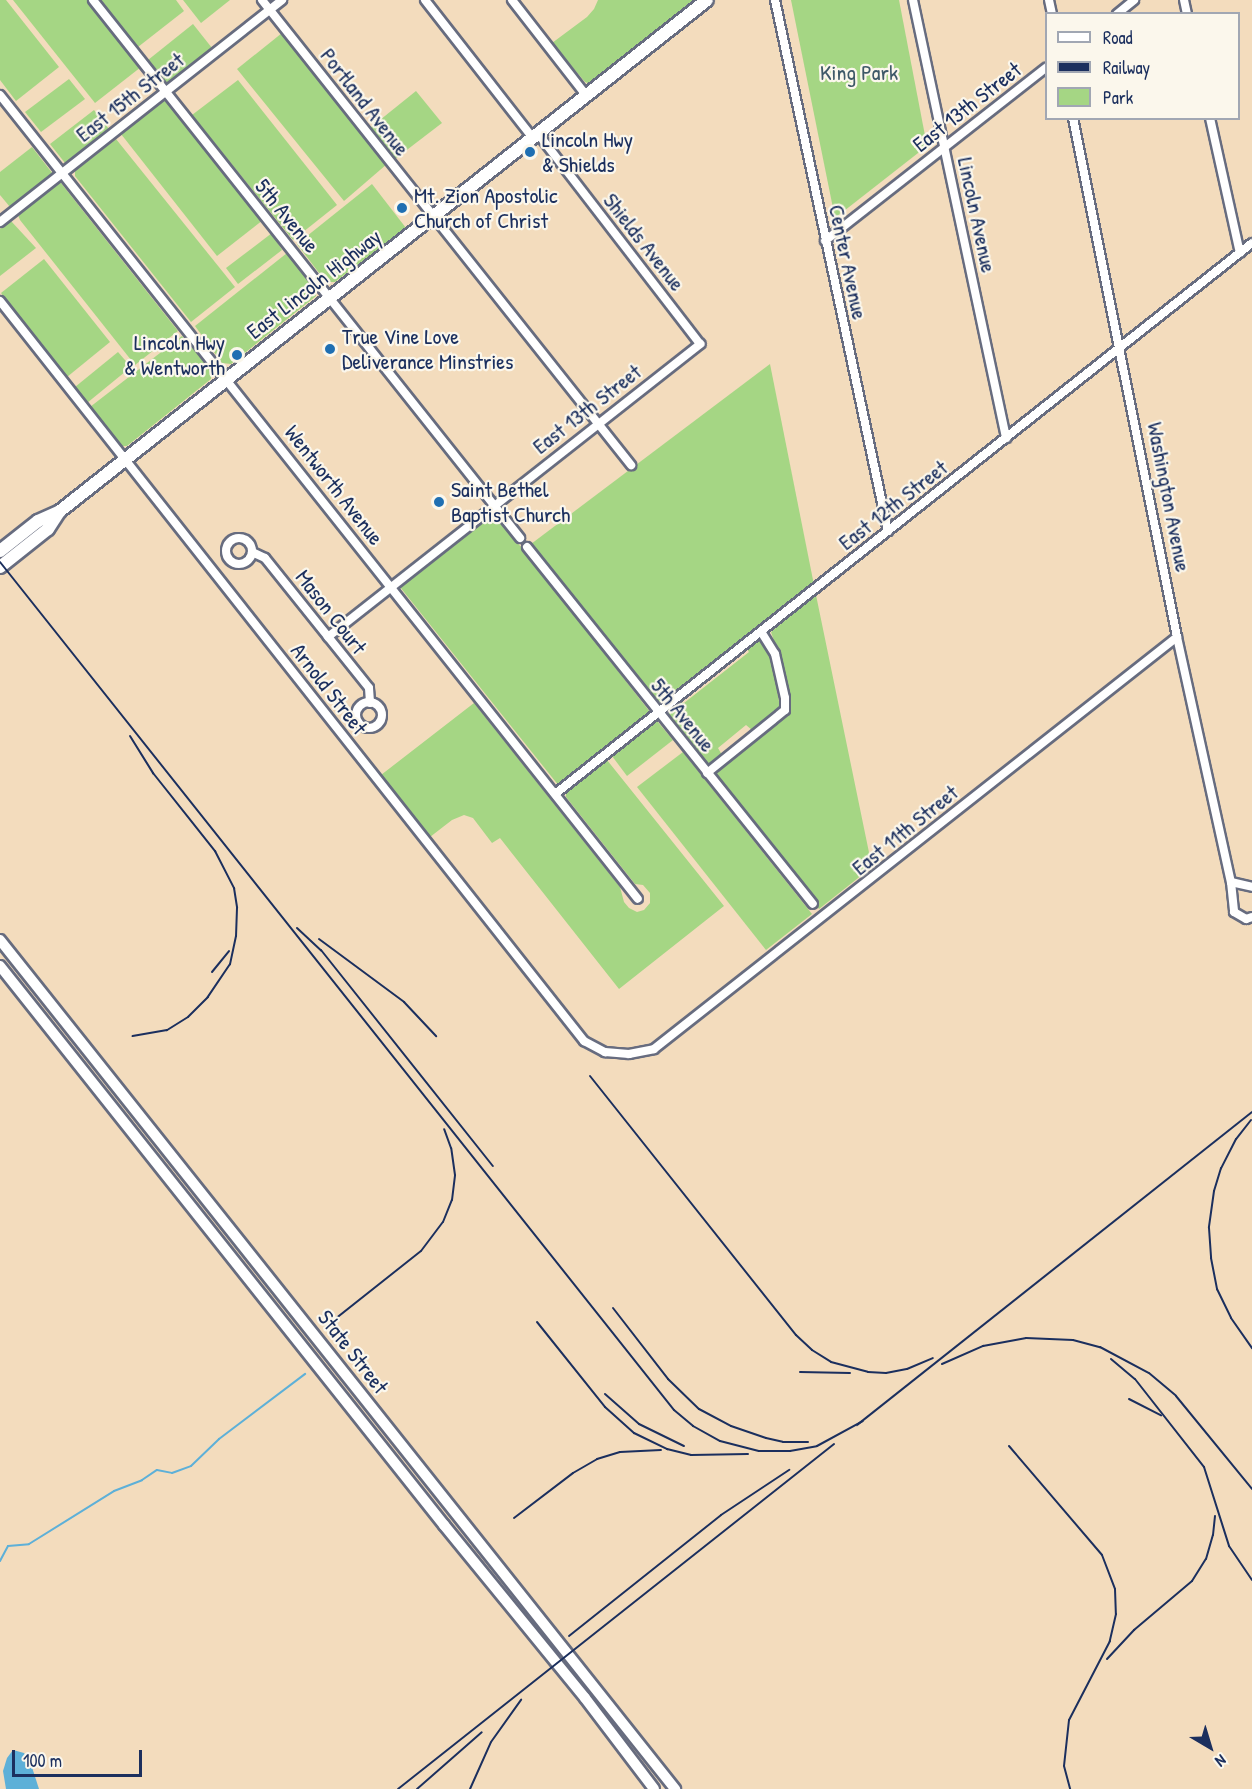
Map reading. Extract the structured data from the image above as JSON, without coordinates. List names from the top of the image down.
{
  "streets": {
    "main road": ["East Lincoln Highway"],
    "street": [
      "East 15th Street",
      "Portland Avenue",
      "East 13th Street",
      "Lincoln Avenue",
      "5th Avenue",
      "Shields Avenue",
      "Center Avenue",
      "Wentworth Avenue",
      "Washington Avenue",
      "East 12th Street",
      "Mason Court",
      "Arnold Street",
      "East 11th Street",
      "State Street"
    ]
  },
  "crossings": [
    ["East 15th Street", "Portland Avenue"],
    ["East 15th Street", "5th Avenue"],
    ["East 15th Street", "Wentworth Avenue"],
    ["Portland Avenue", "East 13th Street"],
    ["Portland Avenue", "East Lincoln Highway"],
    ["East 13th Street", "Lincoln Avenue"],
    ["East 13th Street", "5th Avenue"],
    ["East 13th Street", "Shields Avenue"],
    ["East 13th Street", "Center Avenue"],
    ["East 13th Street", "Wentworth Avenue"],
    ["East 13th Street", "Mason Court"],
    ["Lincoln Avenue", "East 12th Street"],
    ["5th Avenue", "East Lincoln Highway"],
    ["5th Avenue", "East 12th Street"],
    ["Shields Avenue", "East Lincoln Highway"],
    ["Center Avenue", "East 12th Street"],
    ["East Lincoln Highway", "Wentworth Avenue"],
    ["East Lincoln Highway", "Arnold Street"],
    ["Wentworth Avenue", "East 12th Street"],
    ["Washington Avenue", "East 12th Street"],
    ["Washington Avenue", "East 11th Street"],
    ["Arnold Street", "East 11th Street"]
  ],
  "parks": ["King Park"],
  "places": [
    "Lincoln Hwy & Shields",
    "Mt. Zion Apostolic Church of Christ",
    "True Vine Love Deliverance Minstries",
    "Lincoln Hwy & Wentworth",
    "Saint Bethel Baptist Church"
  ],
  "legend": ["Road", "Railway", "Park"],
  "scale_bar": "100 m",
  "north": "bottom right"
}
